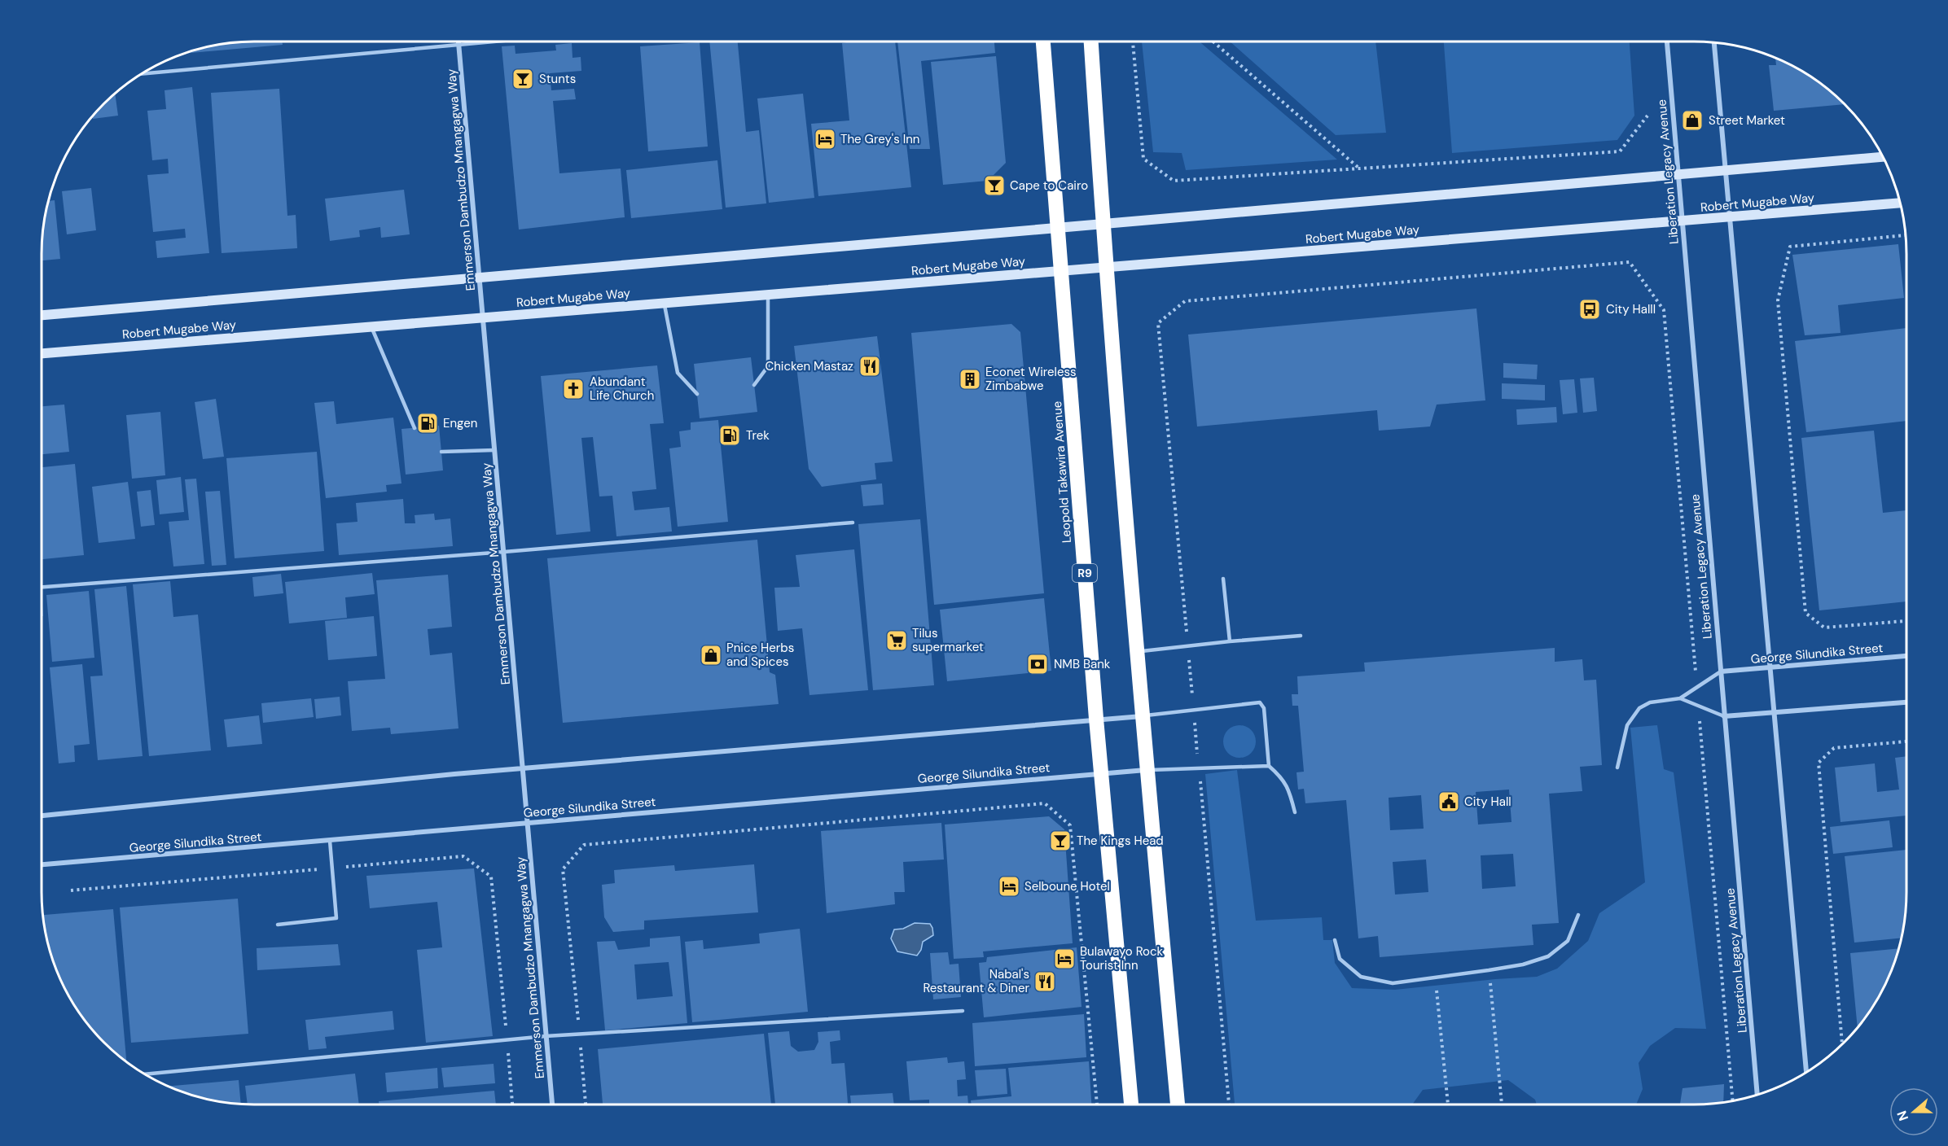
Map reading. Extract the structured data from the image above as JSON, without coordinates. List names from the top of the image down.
{
  "streets": {
    "highway": ["Leopold Takawira Avenue", "R9"],
    "main road": ["Robert Mugabe Way"],
    "street": ["Liberation Legacy Avenue", "Emmerson Dambudzo Mnangagwa Way", "George Silundika Street"]
  },
  "crossings": [
    ["Liberation Legacy Avenue", "Robert Mugabe Way"],
    ["Liberation Legacy Avenue", "George Silundika Street"],
    ["Emmerson Dambudzo Mnangagwa Way", "Robert Mugabe Way"],
    ["Emmerson Dambudzo Mnangagwa Way", "George Silundika Street"],
    ["Robert Mugabe Way", "Leopold Takawira Avenue"],
    ["Leopold Takawira Avenue", "George Silundika Street"]
  ],
  "places": {
    "bar": ["Stunts", "Cape to Cairo", "The Kings Head"],
    "shop": ["Street Market", "Pnice Herbs and Spices"],
    "hotel": ["The Grey's Inn", "Selboune Hotel", "Bulawayo Rock Tourist Inn"],
    "bus stop": ["City Halll"],
    "restaurant": ["Chicken Mastaz", "Nabal's Restaurant & Diner"],
    "building": ["Econet Wireless Zimbabwe"],
    "church": ["Abundant Life Church"],
    "fuel station": ["Engen", "Trek"],
    "supermarket": ["Tilus supermarket"],
    "bank": ["NMB Bank"],
    "public building": ["City Hall"]
  },
  "north": "left"
}
